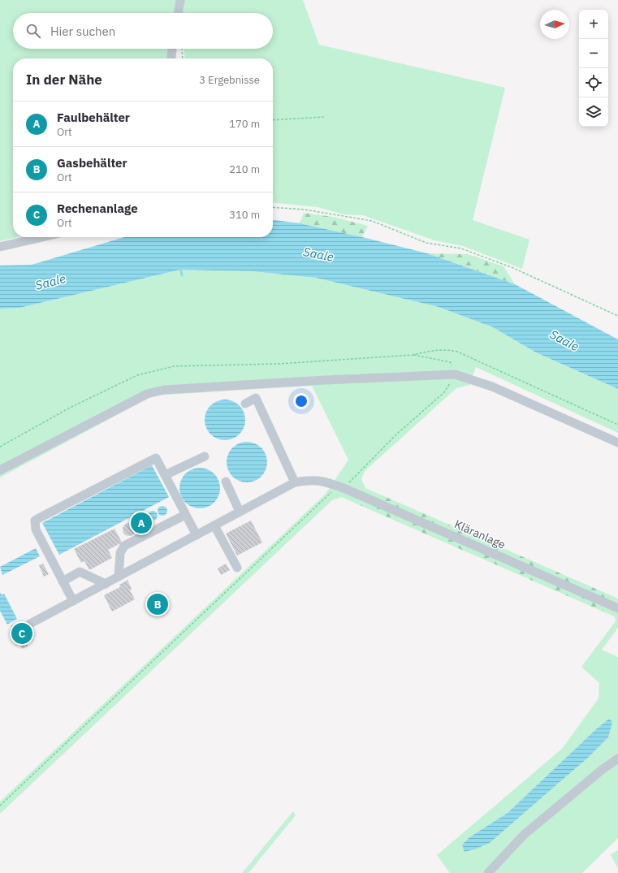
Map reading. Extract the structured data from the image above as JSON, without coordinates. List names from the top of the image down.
{
  "streets": {
    "street": ["Kläranlage"]
  },
  "water": ["Saale"],
  "north": "right",
  "page": {
    "map_buttons": ["+", "−"],
    "search": "Hier suchen",
    "heading": ["In der Nähe", "3 Ergebnisse"],
    "list": [
      {
        "mark": "A",
        "name": "Faulbehälter",
        "note": "Ort",
        "value": "170 m"
      },
      {
        "mark": "B",
        "name": "Gasbehälter",
        "note": "Ort",
        "value": "210 m"
      },
      {
        "mark": "C",
        "name": "Rechenanlage",
        "note": "Ort",
        "value": "310 m"
      }
    ],
    "pins": ["A", "B", "C"]
  }
}
